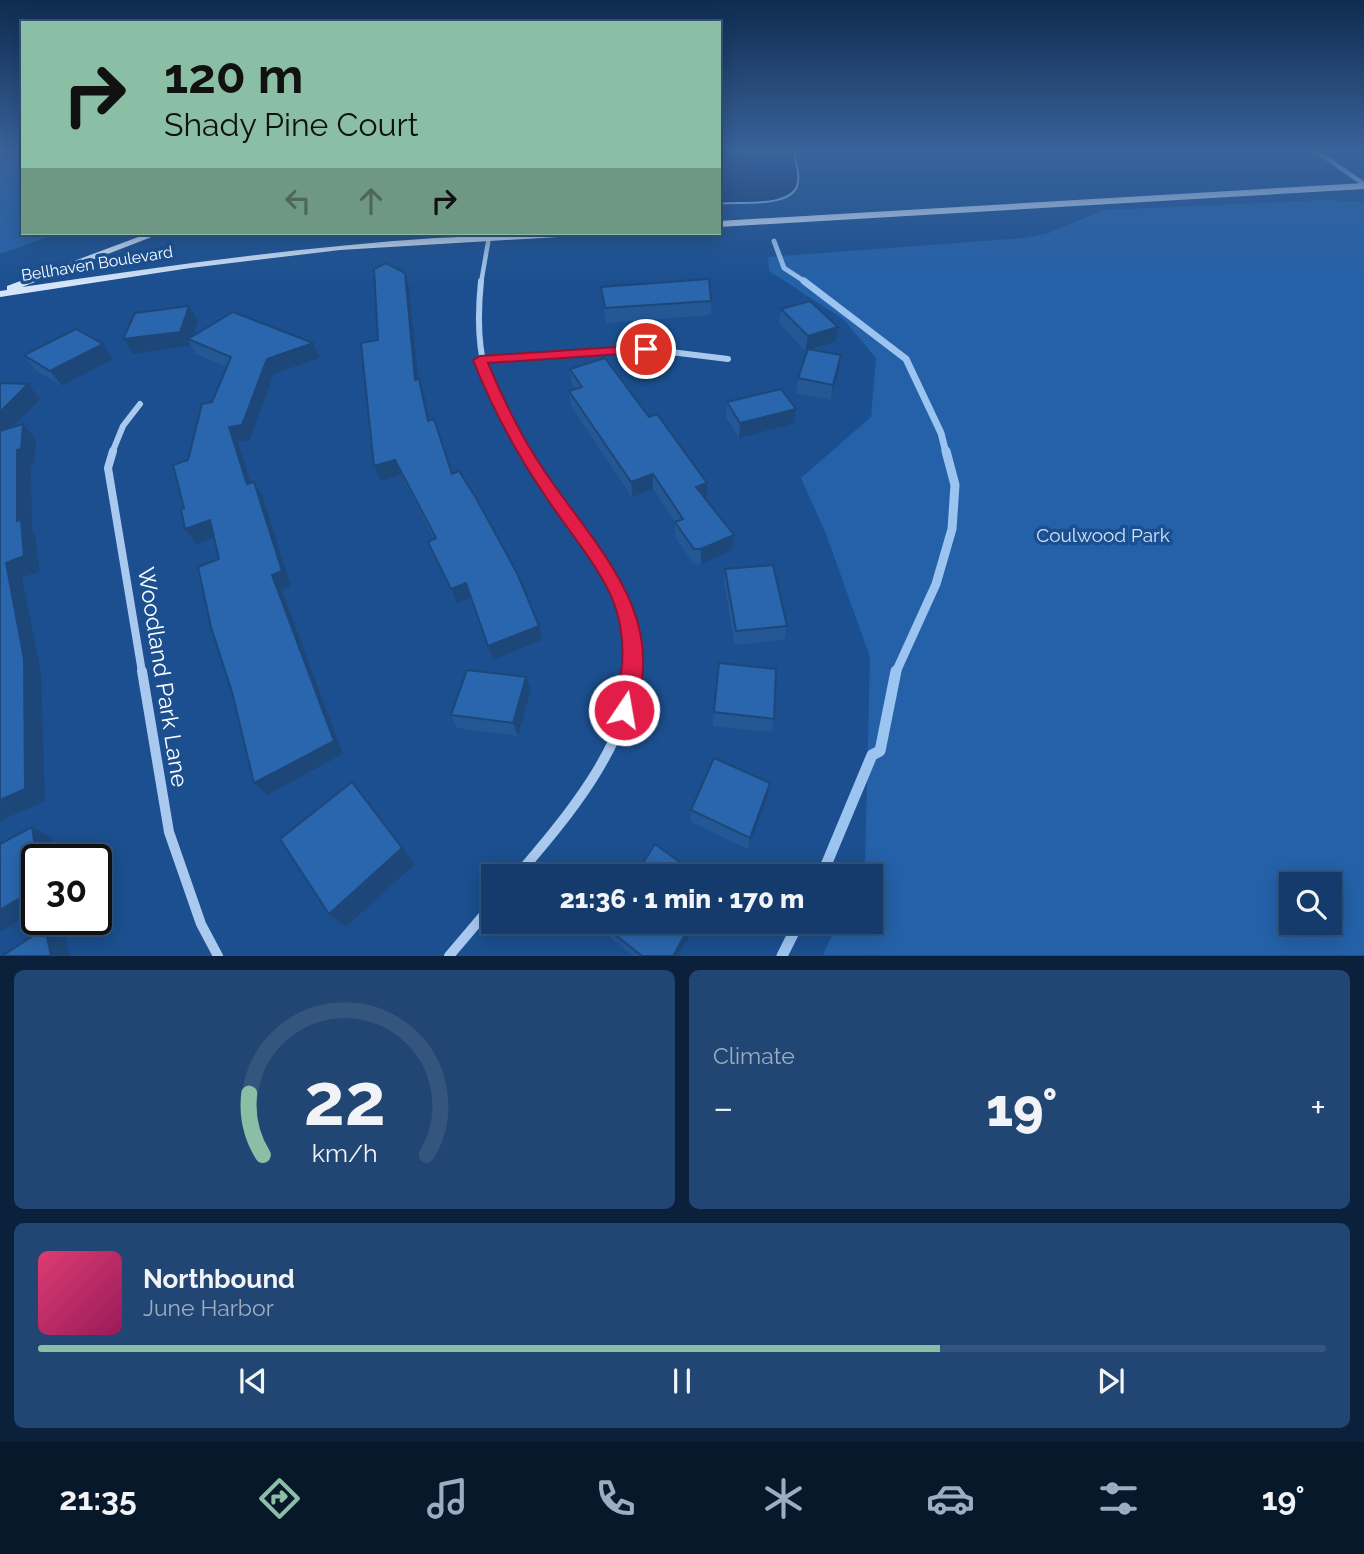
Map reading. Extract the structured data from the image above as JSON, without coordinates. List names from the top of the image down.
{
  "streets": {
    "main road": ["Bellhaven Boulevard"],
    "street": ["Woodland Park Lane"]
  },
  "parks": ["Coulwood Park"],
  "page": {
    "turn": ["120 m", "Shady Pine Court"],
    "limit": "30",
    "trip": "21:36 · 1 min · 170 m",
    "tile": "Climate",
    "heat": ["−", "19°", "+"],
    "song": ["Northbound", "June Harbor"],
    "tabs": ["21:35", "19°"],
    "gauge": ["22", "km/h"]
  }
}
